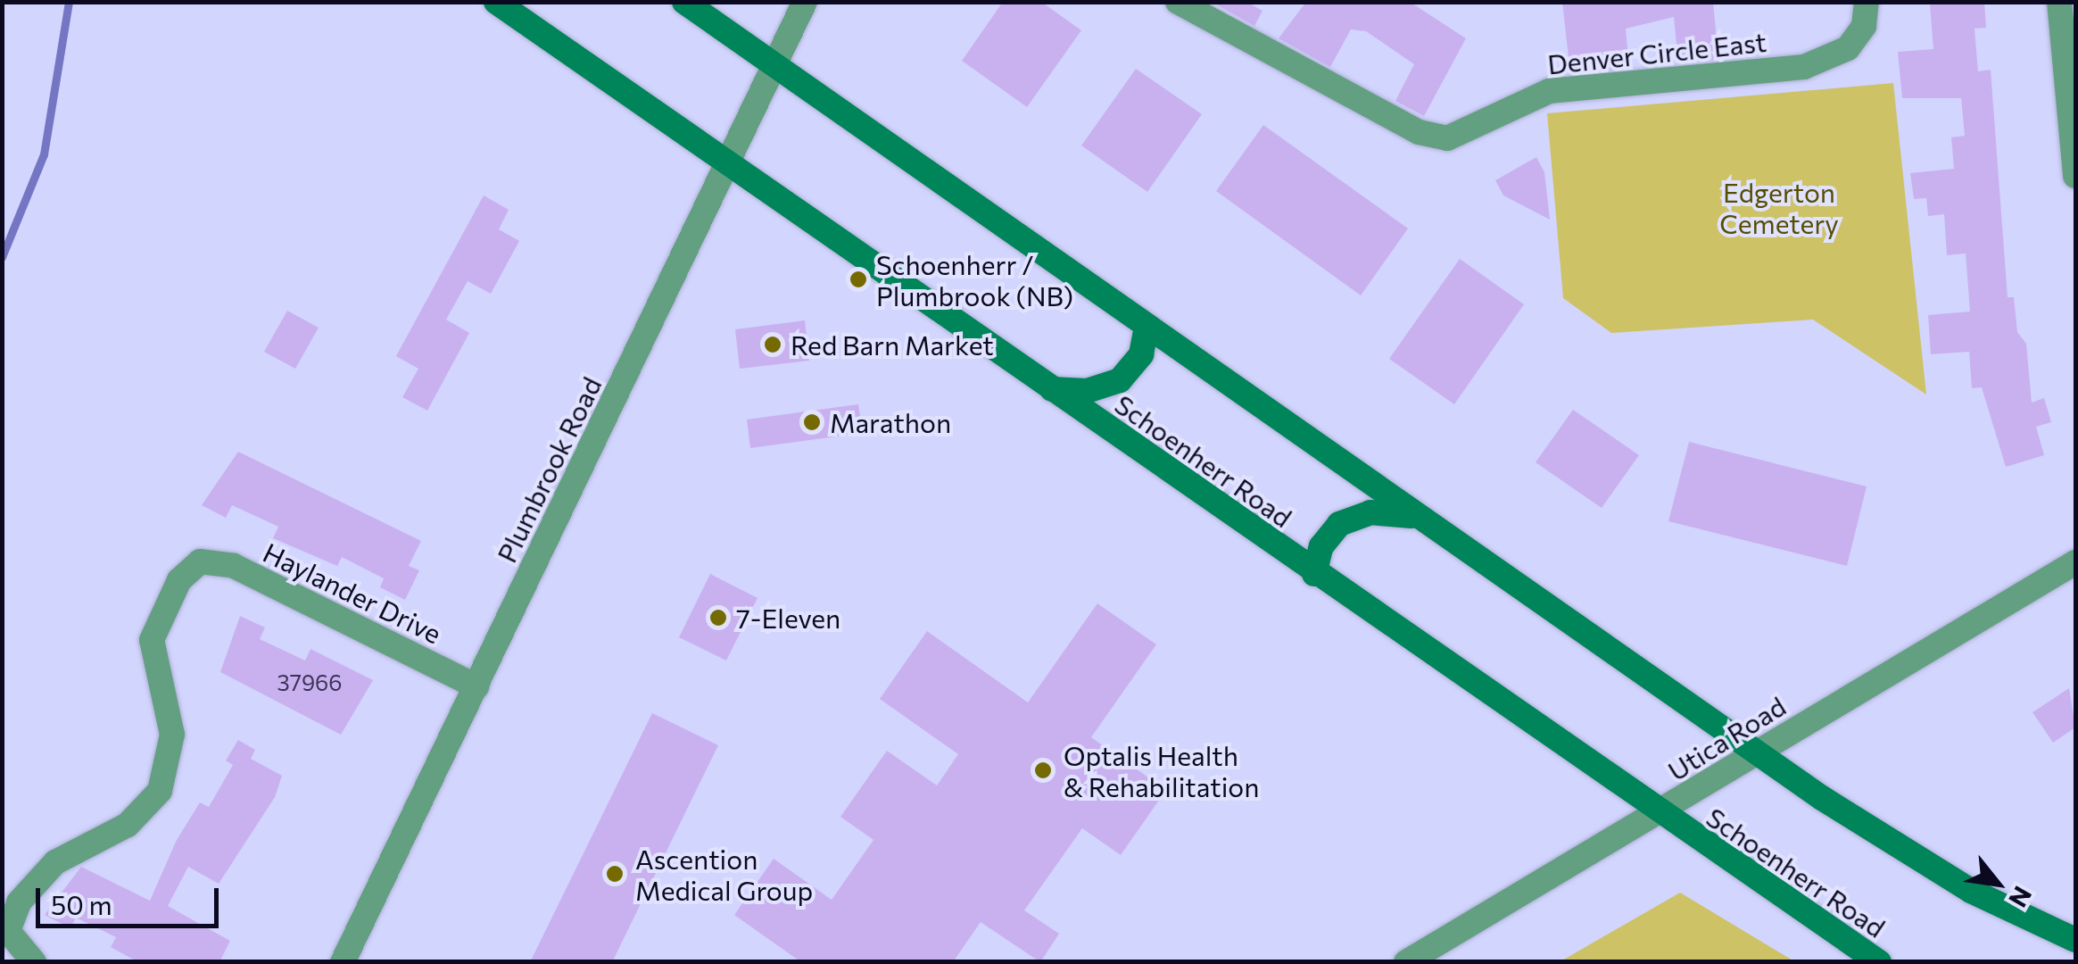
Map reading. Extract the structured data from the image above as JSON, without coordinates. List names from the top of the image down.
{
  "streets": {
    "main road": ["Schoenherr Road"],
    "street": [
      "Denver Circle East",
      "Plumbrook Road",
      "Haylander Drive",
      "Utica Road"
    ]
  },
  "crossings": [
    ["Schoenherr Road", "Plumbrook Road"],
    ["Schoenherr Road", "Utica Road"],
    ["Plumbrook Road", "Haylander Drive"]
  ],
  "parks": ["Edgerton Cemetery"],
  "places": [
    "Schoenherr / Plumbrook (NB)",
    "Red Barn Market",
    "Marathon",
    "7-Eleven",
    "Optalis Health & Rehabilitation",
    "Ascention Medical Group"
  ],
  "house_numbers": ["37966"],
  "scale_bar": "50 m",
  "north": "bottom right"
}
